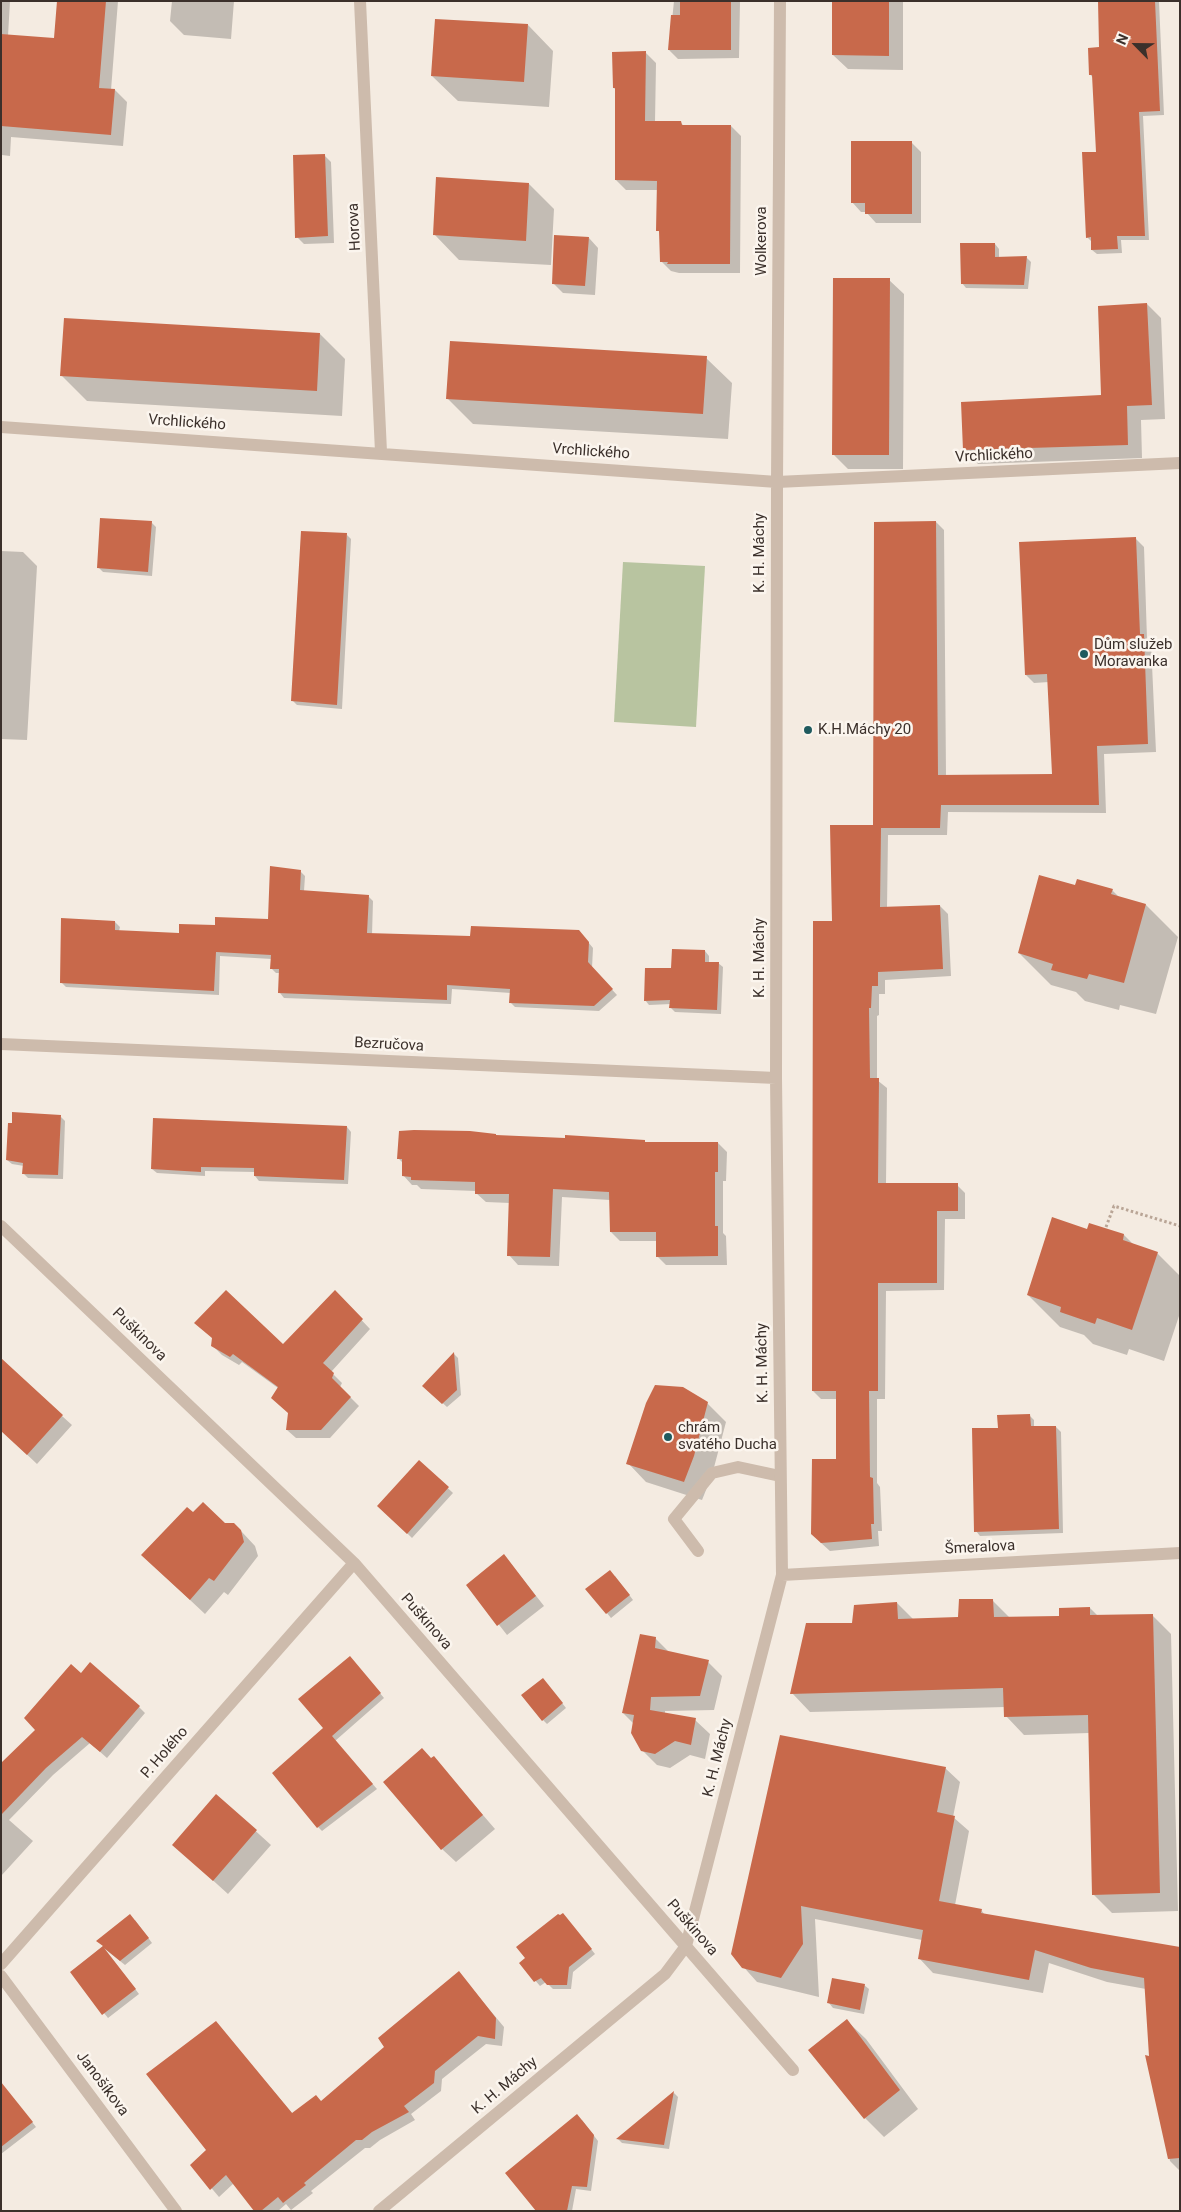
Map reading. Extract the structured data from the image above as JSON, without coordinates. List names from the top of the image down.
{
  "streets": {
    "street": [
      "Horova",
      "Wolkerova",
      "Vrchlického",
      "K. H. Máchy",
      "Bezručova",
      "Puškinova",
      "Šmeralova",
      "P. Holého",
      "Janošíkova"
    ]
  },
  "crossings": [
    ["Horova", "Vrchlického"],
    ["Wolkerova", "Vrchlického"],
    ["Wolkerova", "K. H. Máchy"],
    ["Vrchlického", "K. H. Máchy"],
    ["K. H. Máchy", "Bezručova"],
    ["K. H. Máchy", "Puškinova"],
    ["K. H. Máchy", "Šmeralova"],
    ["Puškinova", "P. Holého"]
  ],
  "places": ["Dům služeb Moravanka", "K.H.Máchy 20", "chrám svatého Ducha"],
  "north": "top left"
}
